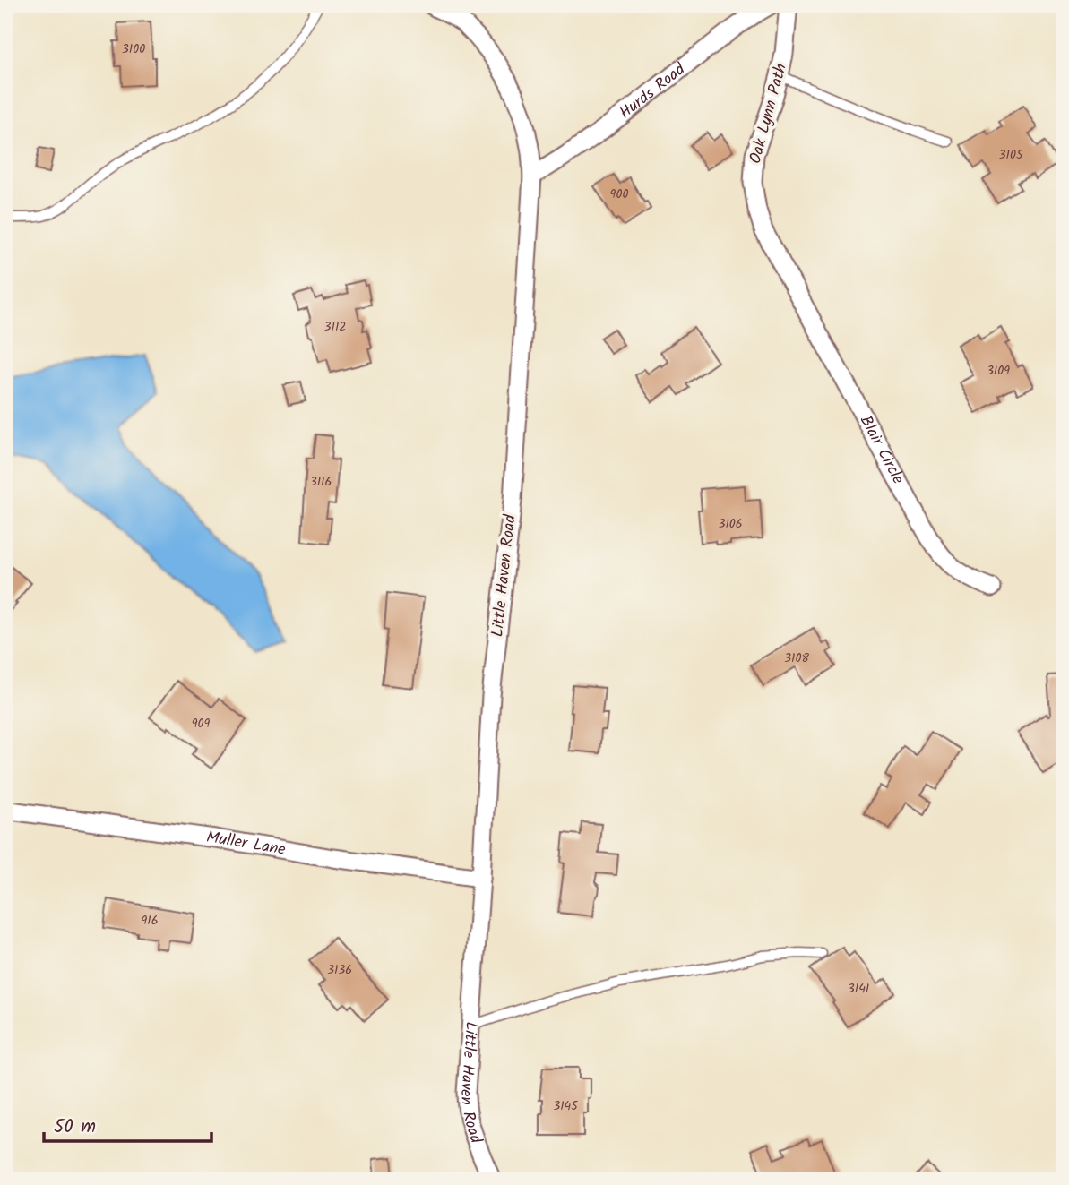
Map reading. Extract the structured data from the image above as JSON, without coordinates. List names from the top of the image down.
{
  "streets": {
    "street": [
      "Hurds Road",
      "Oak Lynn Path",
      "Blair Circle",
      "Little Haven Road",
      "Muller Lane"
    ]
  },
  "crossings": [
    ["Hurds Road", "Little Haven Road"],
    ["Oak Lynn Path", "Blair Circle"],
    ["Little Haven Road", "Muller Lane"]
  ],
  "house_numbers": [
    "3100",
    "3105",
    "900",
    "3112",
    "3109",
    "3116",
    "3106",
    "3108",
    "909",
    "916",
    "3136",
    "3141",
    "3145"
  ],
  "scale_bar": "50 m"
}
